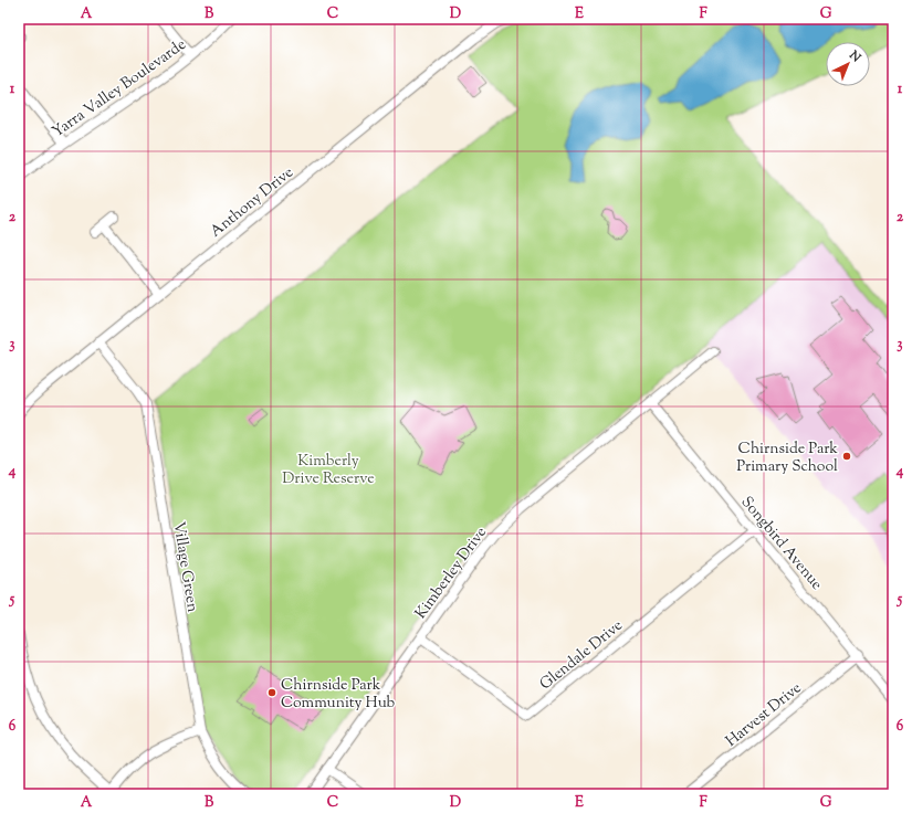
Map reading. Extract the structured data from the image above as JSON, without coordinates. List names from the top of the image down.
{
  "streets": {
    "street": [
      "Yarra Valley Boulevarde",
      "Anthony Drive",
      "Songbird Avenue",
      "Village Green",
      "Kimberley Drive",
      "Glendale Drive",
      "Harvest Drive"
    ]
  },
  "crossings": [
    ["Anthony Drive", "Village Green"],
    ["Songbird Avenue", "Kimberley Drive"],
    ["Songbird Avenue", "Glendale Drive"],
    ["Songbird Avenue", "Harvest Drive"],
    ["Kimberley Drive", "Glendale Drive"]
  ],
  "parks": ["Kimberly Drive Reserve"],
  "places": ["Chirnside Park Primary School", "Chirnside Park Community Hub"],
  "north": "top right",
  "grid": {
    "columns": [
      "A",
      "B",
      "C",
      "D",
      "E",
      "F",
      "G"
    ],
    "rows": [
      "1",
      "2",
      "3",
      "4",
      "5",
      "6"
    ]
  }
}
